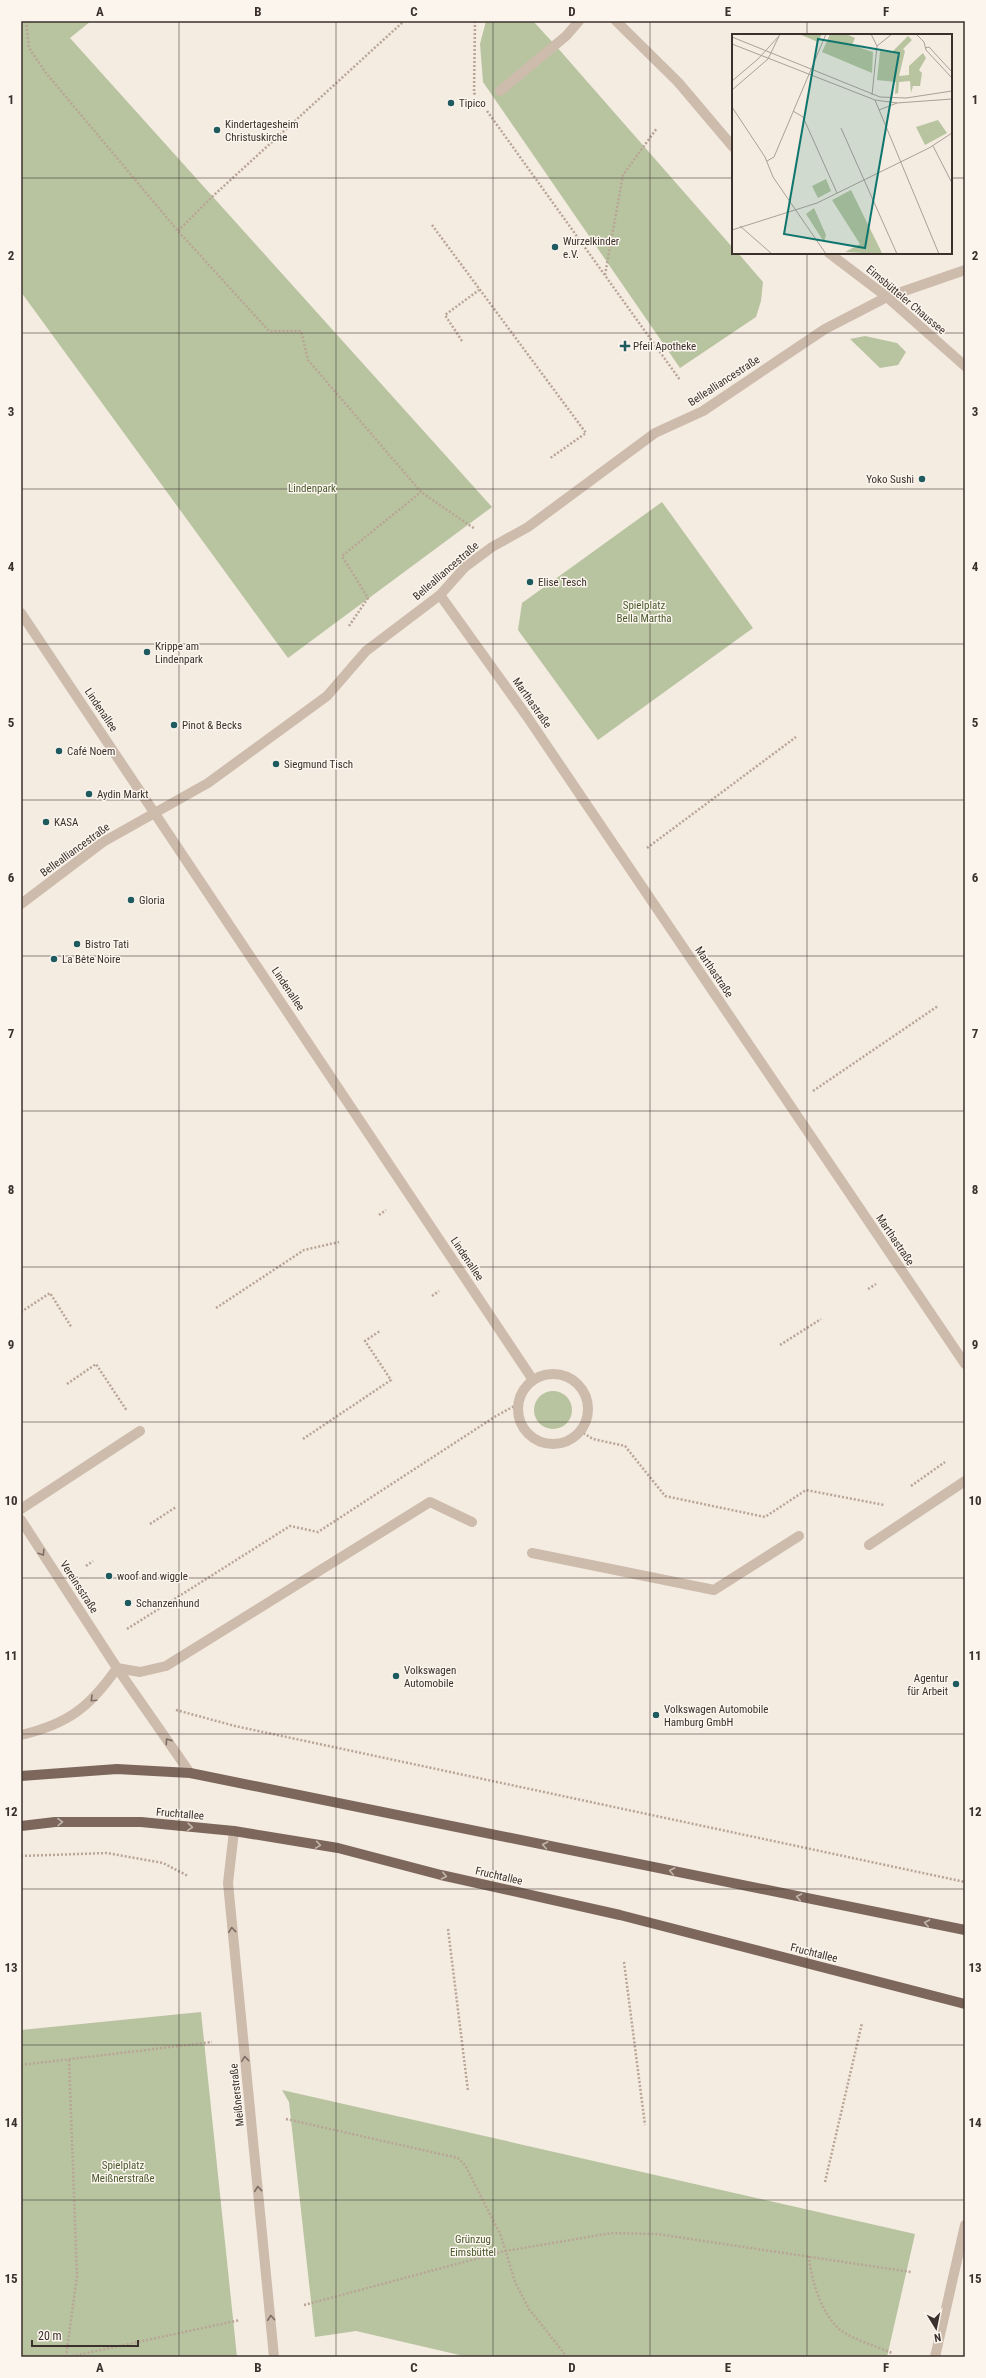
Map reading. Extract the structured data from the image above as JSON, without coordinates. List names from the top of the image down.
{
  "streets": {
    "main road": ["Fruchtallee"],
    "street": [
      "Eimsbütteler Chaussee",
      "Bellealliancestraße",
      "Marthastraße",
      "Lindenallee",
      "Vereinsstraße",
      "Meißnerstraße"
    ]
  },
  "crossings": [
    ["Eimsbütteler Chaussee", "Bellealliancestraße"],
    ["Bellealliancestraße", "Marthastraße"],
    ["Bellealliancestraße", "Lindenallee"],
    ["Fruchtallee", "Meißnerstraße"]
  ],
  "one_way": ["Meißnerstraße"],
  "parks": [
    "Lindenpark",
    "Spielplatz Bella Martha",
    "Spielplatz Meißnerstraße",
    "Grünzug Eimsbüttel"
  ],
  "places": {
    "other": [
      "Tipico",
      "Kindertagesheim Christuskirche",
      "Wurzelkinder e.V.",
      "Yoko Sushi",
      "Elise Tesch",
      "Krippe am Lindenpark",
      "Pinot & Becks",
      "Café Noem",
      "Siegmund Tisch",
      "Aydin Markt",
      "KASA",
      "Gloria",
      "Bistro Tati",
      "La Bête Noire",
      "woof and wiggle",
      "Schanzenhund",
      "Volkswagen Automobile",
      "Agentur für Arbeit",
      "Volkswagen Automobile Hamburg GmbH"
    ],
    "health": ["Pfeil Apotheke"]
  },
  "scale_bar": "20 m",
  "north": "bottom",
  "grid": {
    "columns": [
      "A",
      "B",
      "C",
      "D",
      "E",
      "F"
    ],
    "rows": [
      "1",
      "2",
      "3",
      "4",
      "5",
      "6",
      "7",
      "8",
      "9",
      "10",
      "11",
      "12",
      "13",
      "14",
      "15"
    ]
  }
}
